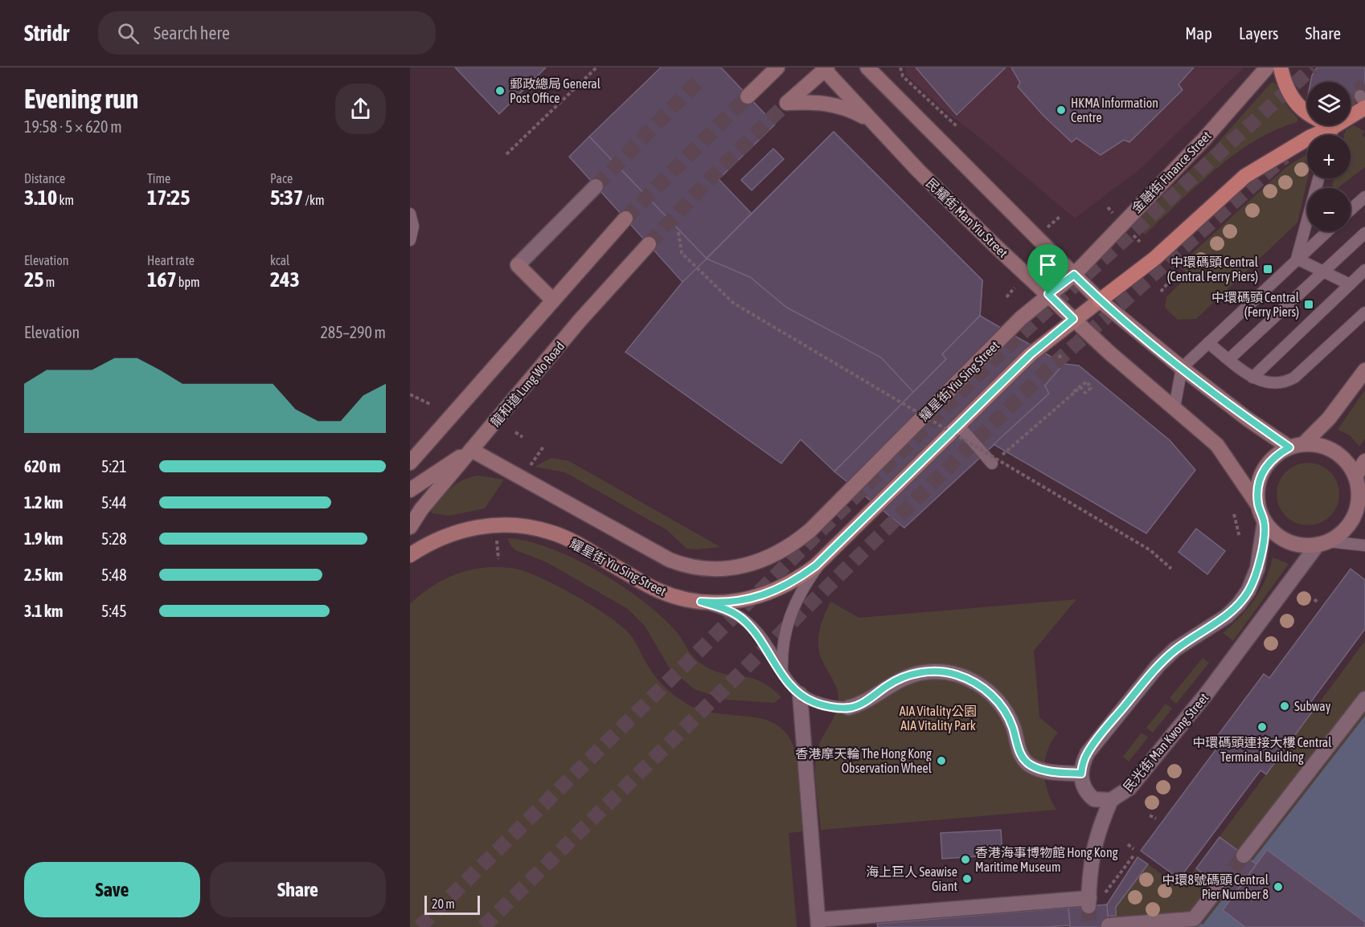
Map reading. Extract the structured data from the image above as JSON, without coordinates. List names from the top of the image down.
{
  "streets": {
    "main road": [
      "金融街 Finance Street",
      "民耀街 Man Yiu Street",
      "耀星街 Yiu Sing Street",
      "龍和道 Lung Wo Road",
      "民光街 Man Kwong Street"
    ]
  },
  "crossings": [
    ["金融街 Finance Street", "耀星街 Yiu Sing Street"],
    ["民耀街 Man Yiu Street", "耀星街 Yiu Sing Street"],
    ["民耀街 Man Yiu Street", "民光街 Man Kwong Street"],
    ["耀星街 Yiu Sing Street", "龍和道 Lung Wo Road"]
  ],
  "parks": ["AIA Vitality公園 AIA Vitality Park"],
  "places": {
    "other": [
      "郵政總局 General Post Office",
      "HKMA Information Centre",
      "Subway",
      "中環碼頭連接大樓 Central Terminal Building",
      "香港摩天輪 The Hong Kong Observation Wheel",
      "香港海事博物館 Hong Kong Maritime Museum",
      "海上巨人 Seawise Giant",
      "中環8號碼頭 Central Pier Number 8"
    ],
    "transit": ["中環碼頭 Central (Central Ferry Piers)", "中環碼頭 Central (Ferry Piers)"]
  },
  "scale_bar": "20 m",
  "page": {
    "header": "Stridr",
    "search": "Search here",
    "nav": ["Map", "Layers", "Share"],
    "heading": ["Evening run", "19:58 · 5 × 620 m"],
    "map_buttons": ["+", "−"],
    "stats": [
      ["Distance", "3.10 km"],
      ["Time", "17:25"],
      ["Pace", "5:37 /km"],
      ["Elevation", "25 m"],
      ["Heart rate", "167 bpm"],
      ["kcal", "243"]
    ],
    "chart": ["Elevation", "285–290 m"],
    "list": [
      {
        "name": "620 m",
        "note": "5:21"
      },
      {
        "name": "1.2 km",
        "note": "5:44"
      },
      {
        "name": "1.9 km",
        "note": "5:28"
      },
      {
        "name": "2.5 km",
        "note": "5:48"
      },
      {
        "name": "3.1 km",
        "note": "5:45"
      }
    ],
    "buttons": ["Save", "Share"],
    "scale": "20 m"
  }
}
